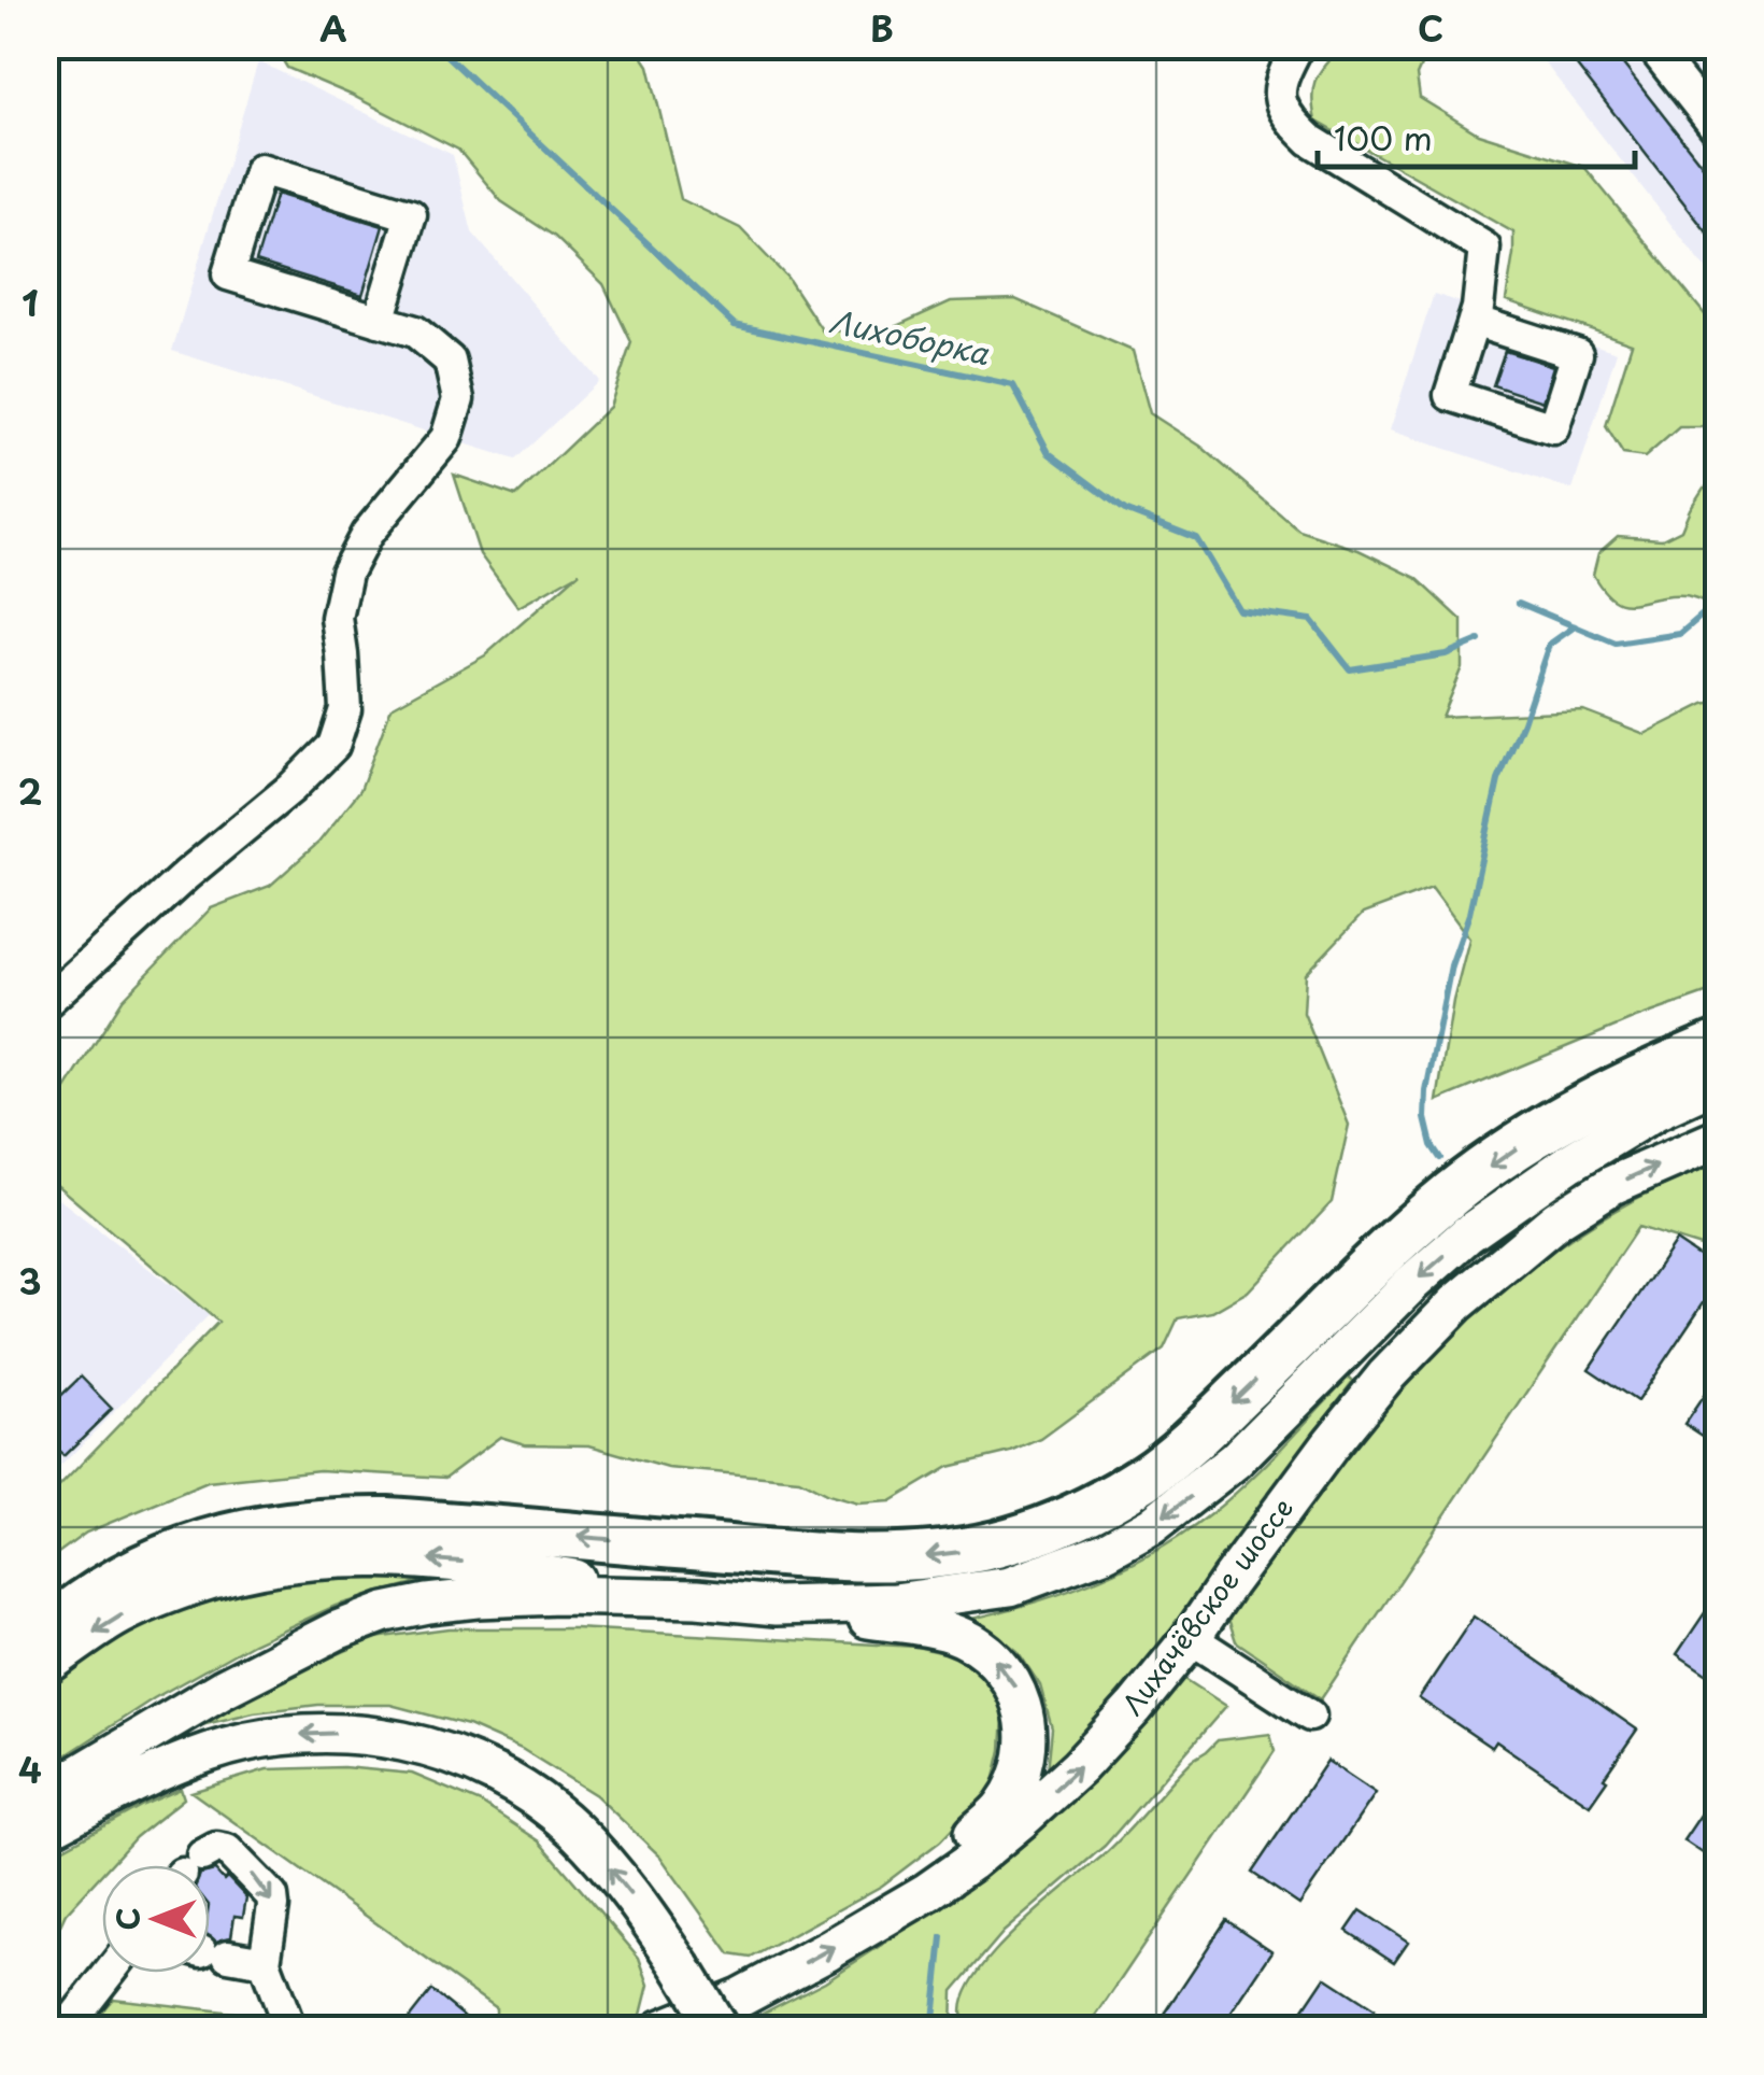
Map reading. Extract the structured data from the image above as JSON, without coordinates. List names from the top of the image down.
{
  "streets": {
    "main road": ["Лихачёвское шоссе"]
  },
  "water": ["Лихоборка"],
  "scale_bar": "100 m",
  "north": "left",
  "grid": {
    "columns": ["A", "B", "C"],
    "rows": [
      "1",
      "2",
      "3",
      "4"
    ]
  }
}
